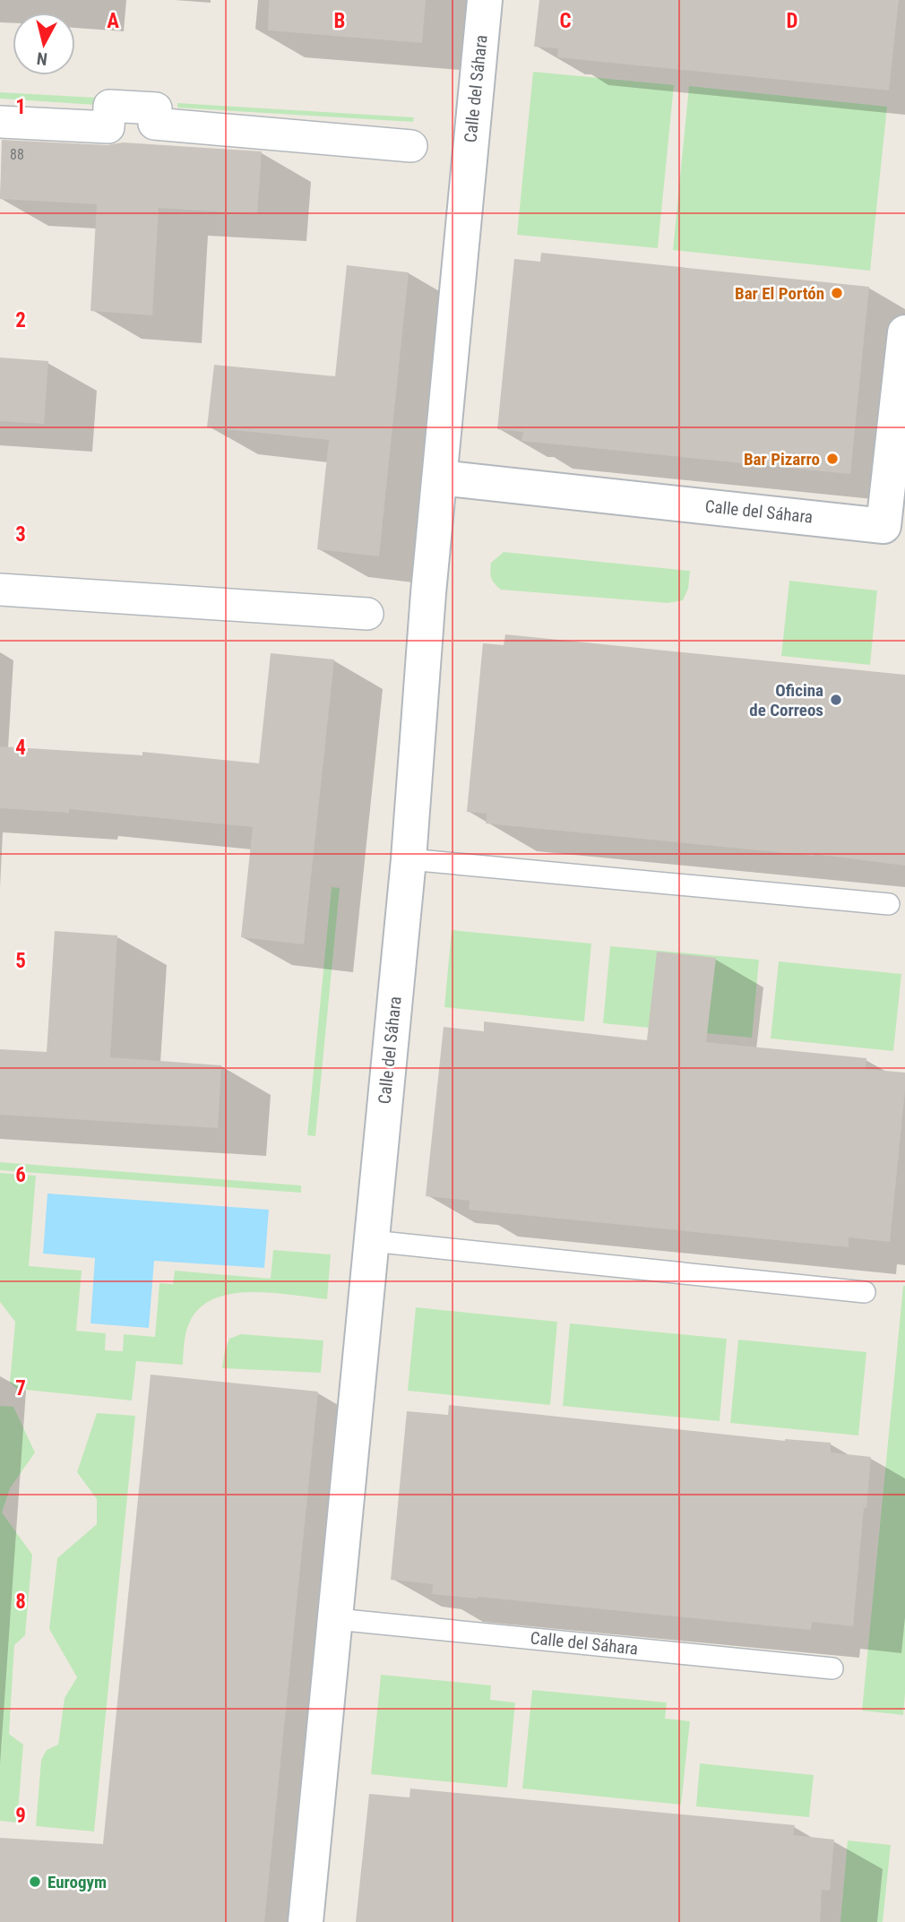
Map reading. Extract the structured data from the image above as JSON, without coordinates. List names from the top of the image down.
{
  "streets": {
    "street": ["Calle del Sáhara"]
  },
  "places": [
    "Bar El Portón",
    "Bar Pizarro",
    "Oficina de Correos",
    "Eurogym"
  ],
  "house_numbers": ["88"],
  "north": "bottom",
  "grid": {
    "columns": [
      "A",
      "B",
      "C",
      "D"
    ],
    "rows": [
      "1",
      "2",
      "3",
      "4",
      "5",
      "6",
      "7",
      "8",
      "9"
    ]
  }
}
